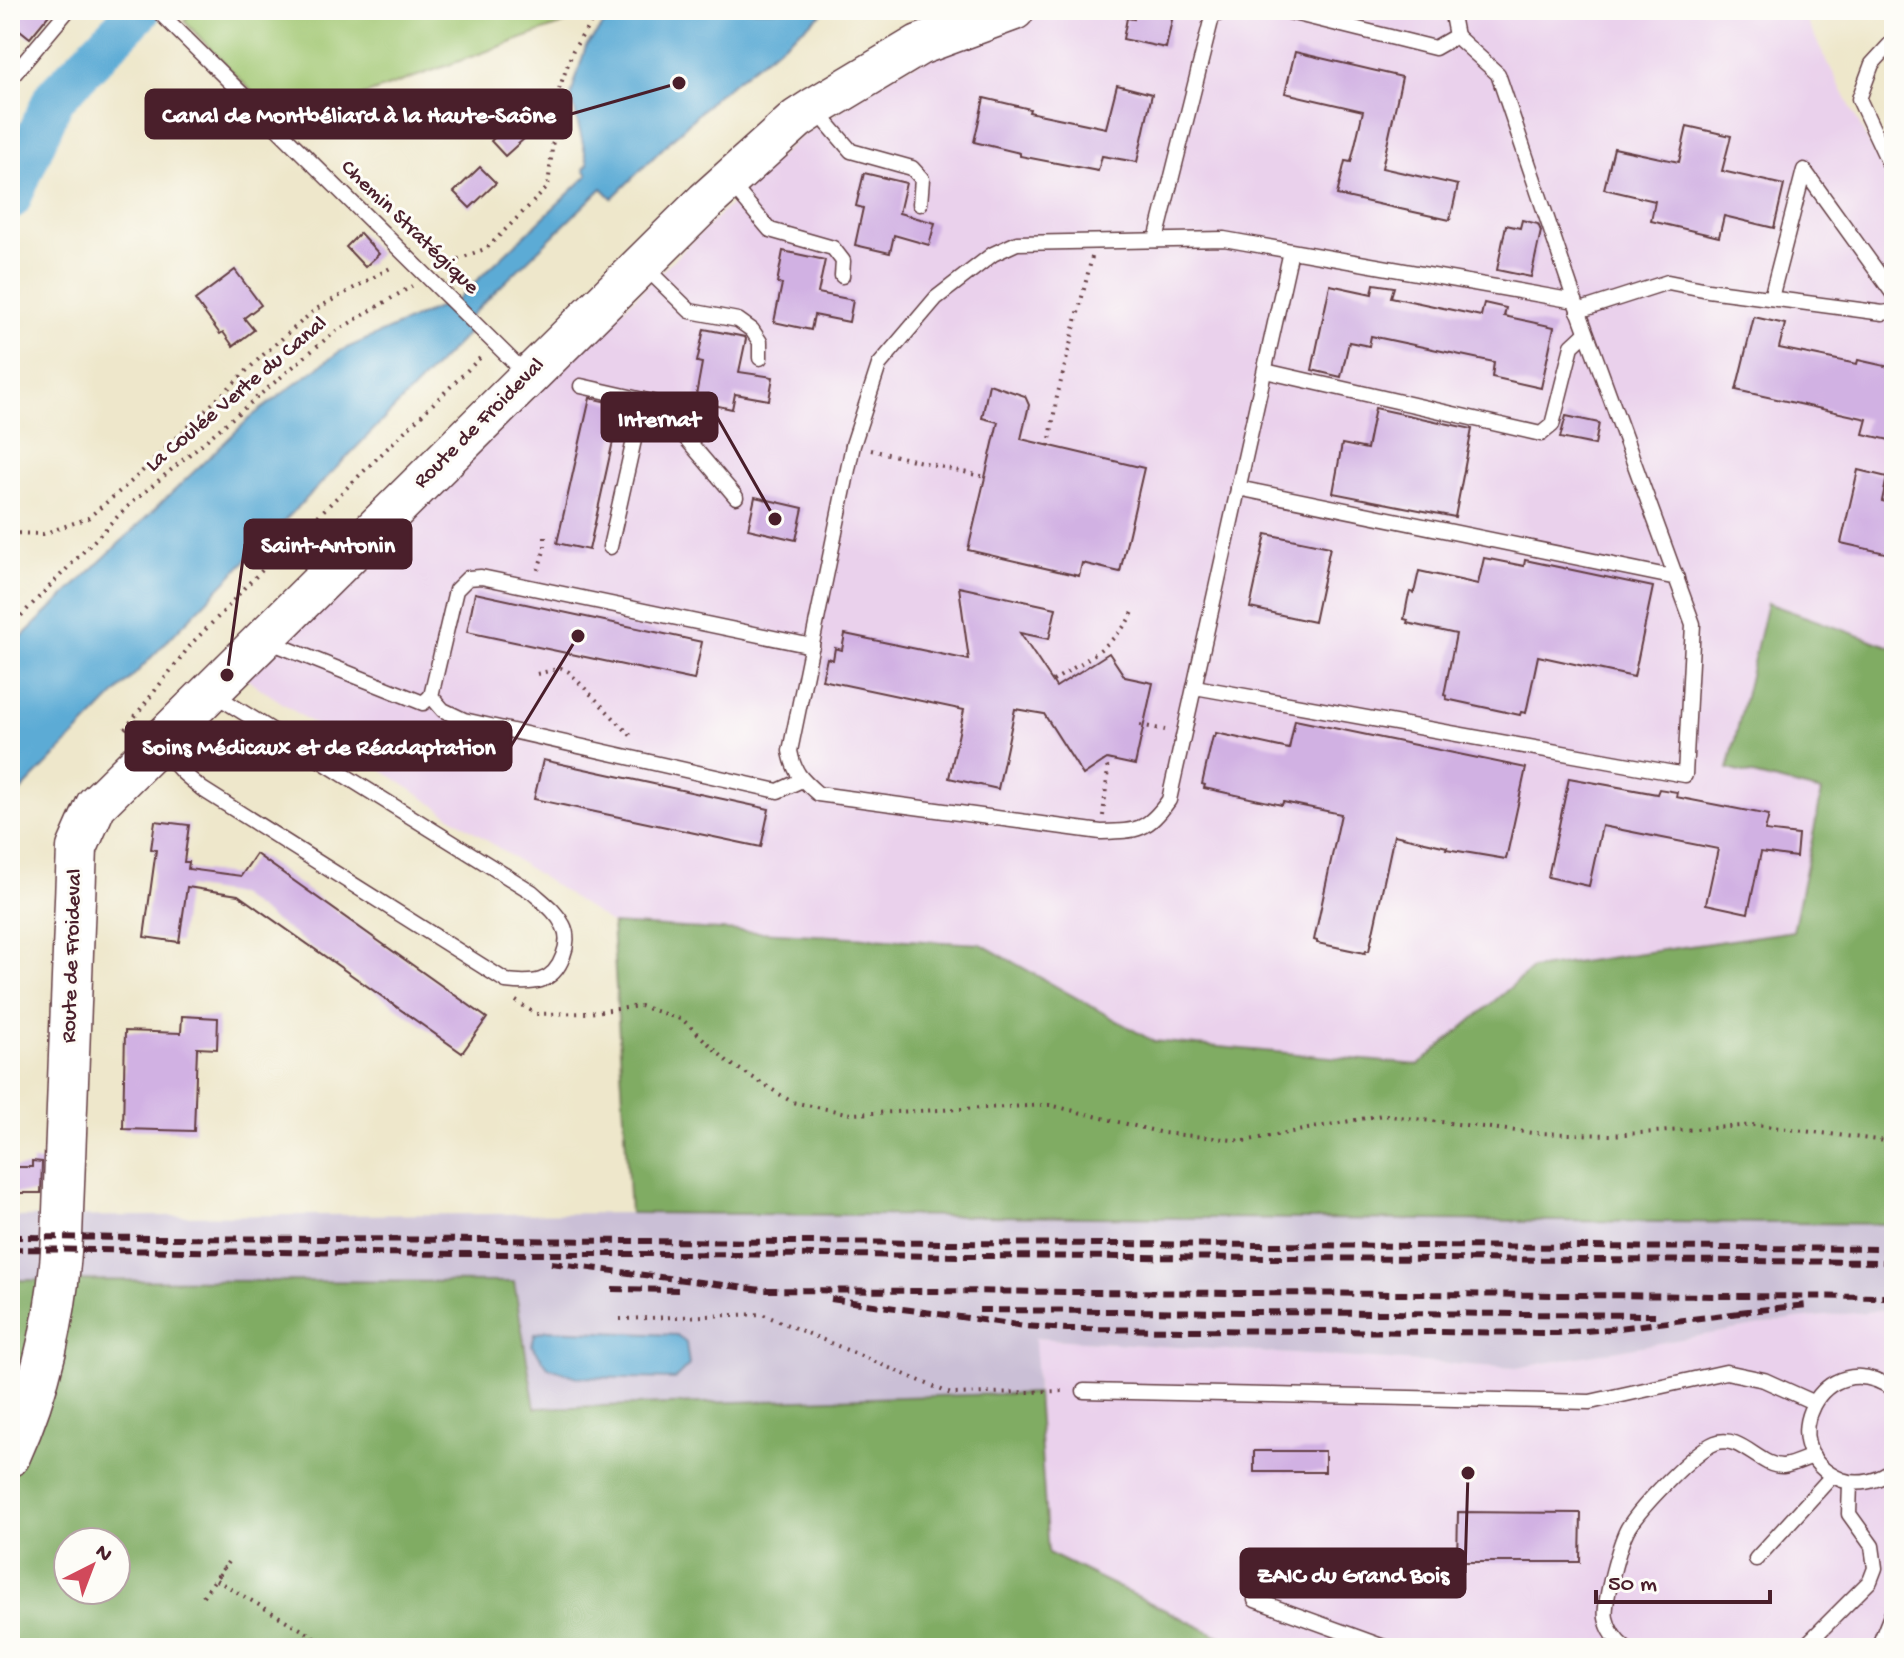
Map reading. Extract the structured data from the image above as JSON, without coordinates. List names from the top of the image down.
{
  "streets": {
    "street": ["Route de Froideval"],
    "lane": ["Chemin Stratégique"],
    "path": ["La Coulée Verte du Canal"]
  },
  "crossings": [
    ["Chemin Stratégique", "La Coulée Verte du Canal"],
    ["Chemin Stratégique", "Route de Froideval"]
  ],
  "places": [
    "Canal de Montbéliard à la Haute-Saône",
    "Internat",
    "Soins Médicaux et de Réadaptation",
    "Saint-Antonin",
    "ZAIC du Grand Bois"
  ],
  "scale_bar": "50 m",
  "north": "top right"
}
